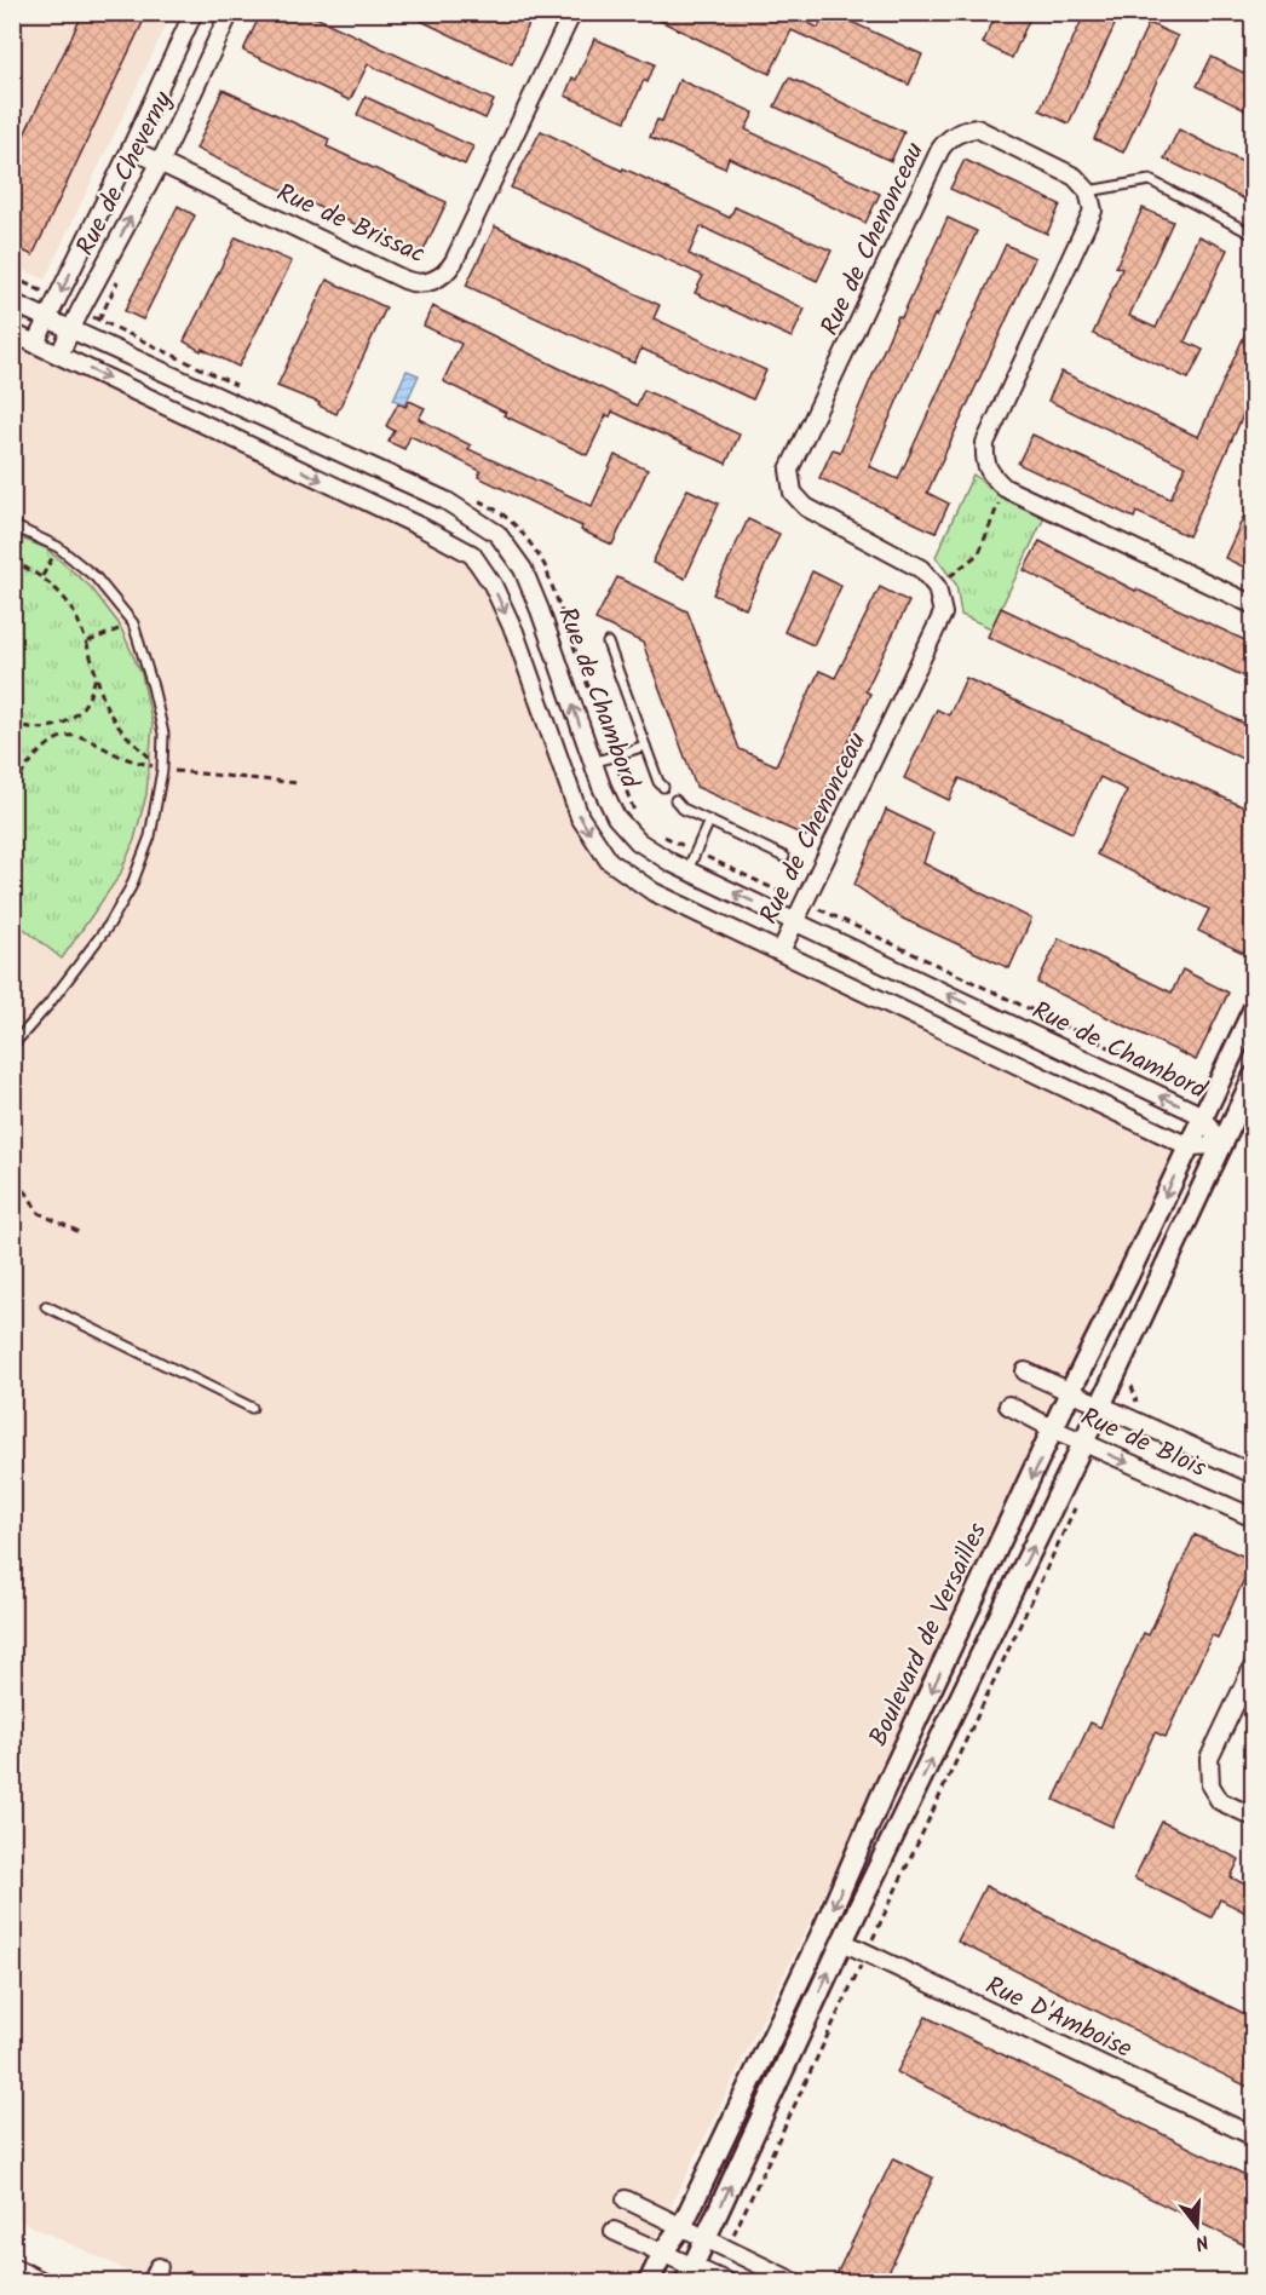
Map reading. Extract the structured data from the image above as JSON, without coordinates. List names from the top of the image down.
{
  "streets": {
    "street": [
      "Rue de Cheverny",
      "Rue de Brissac",
      "Rue de Chenonceau",
      "Rue de Chambord",
      "Rue de Blois",
      "Boulevard de Versailles",
      "Rue D'Amboise"
    ]
  },
  "crossings": [
    ["Rue de Cheverny", "Rue de Brissac"],
    ["Rue de Cheverny", "Rue de Chambord"],
    ["Rue de Chenonceau", "Rue de Chambord"],
    ["Rue de Chambord", "Boulevard de Versailles"],
    ["Rue de Blois", "Boulevard de Versailles"]
  ],
  "north": "bottom"
}
